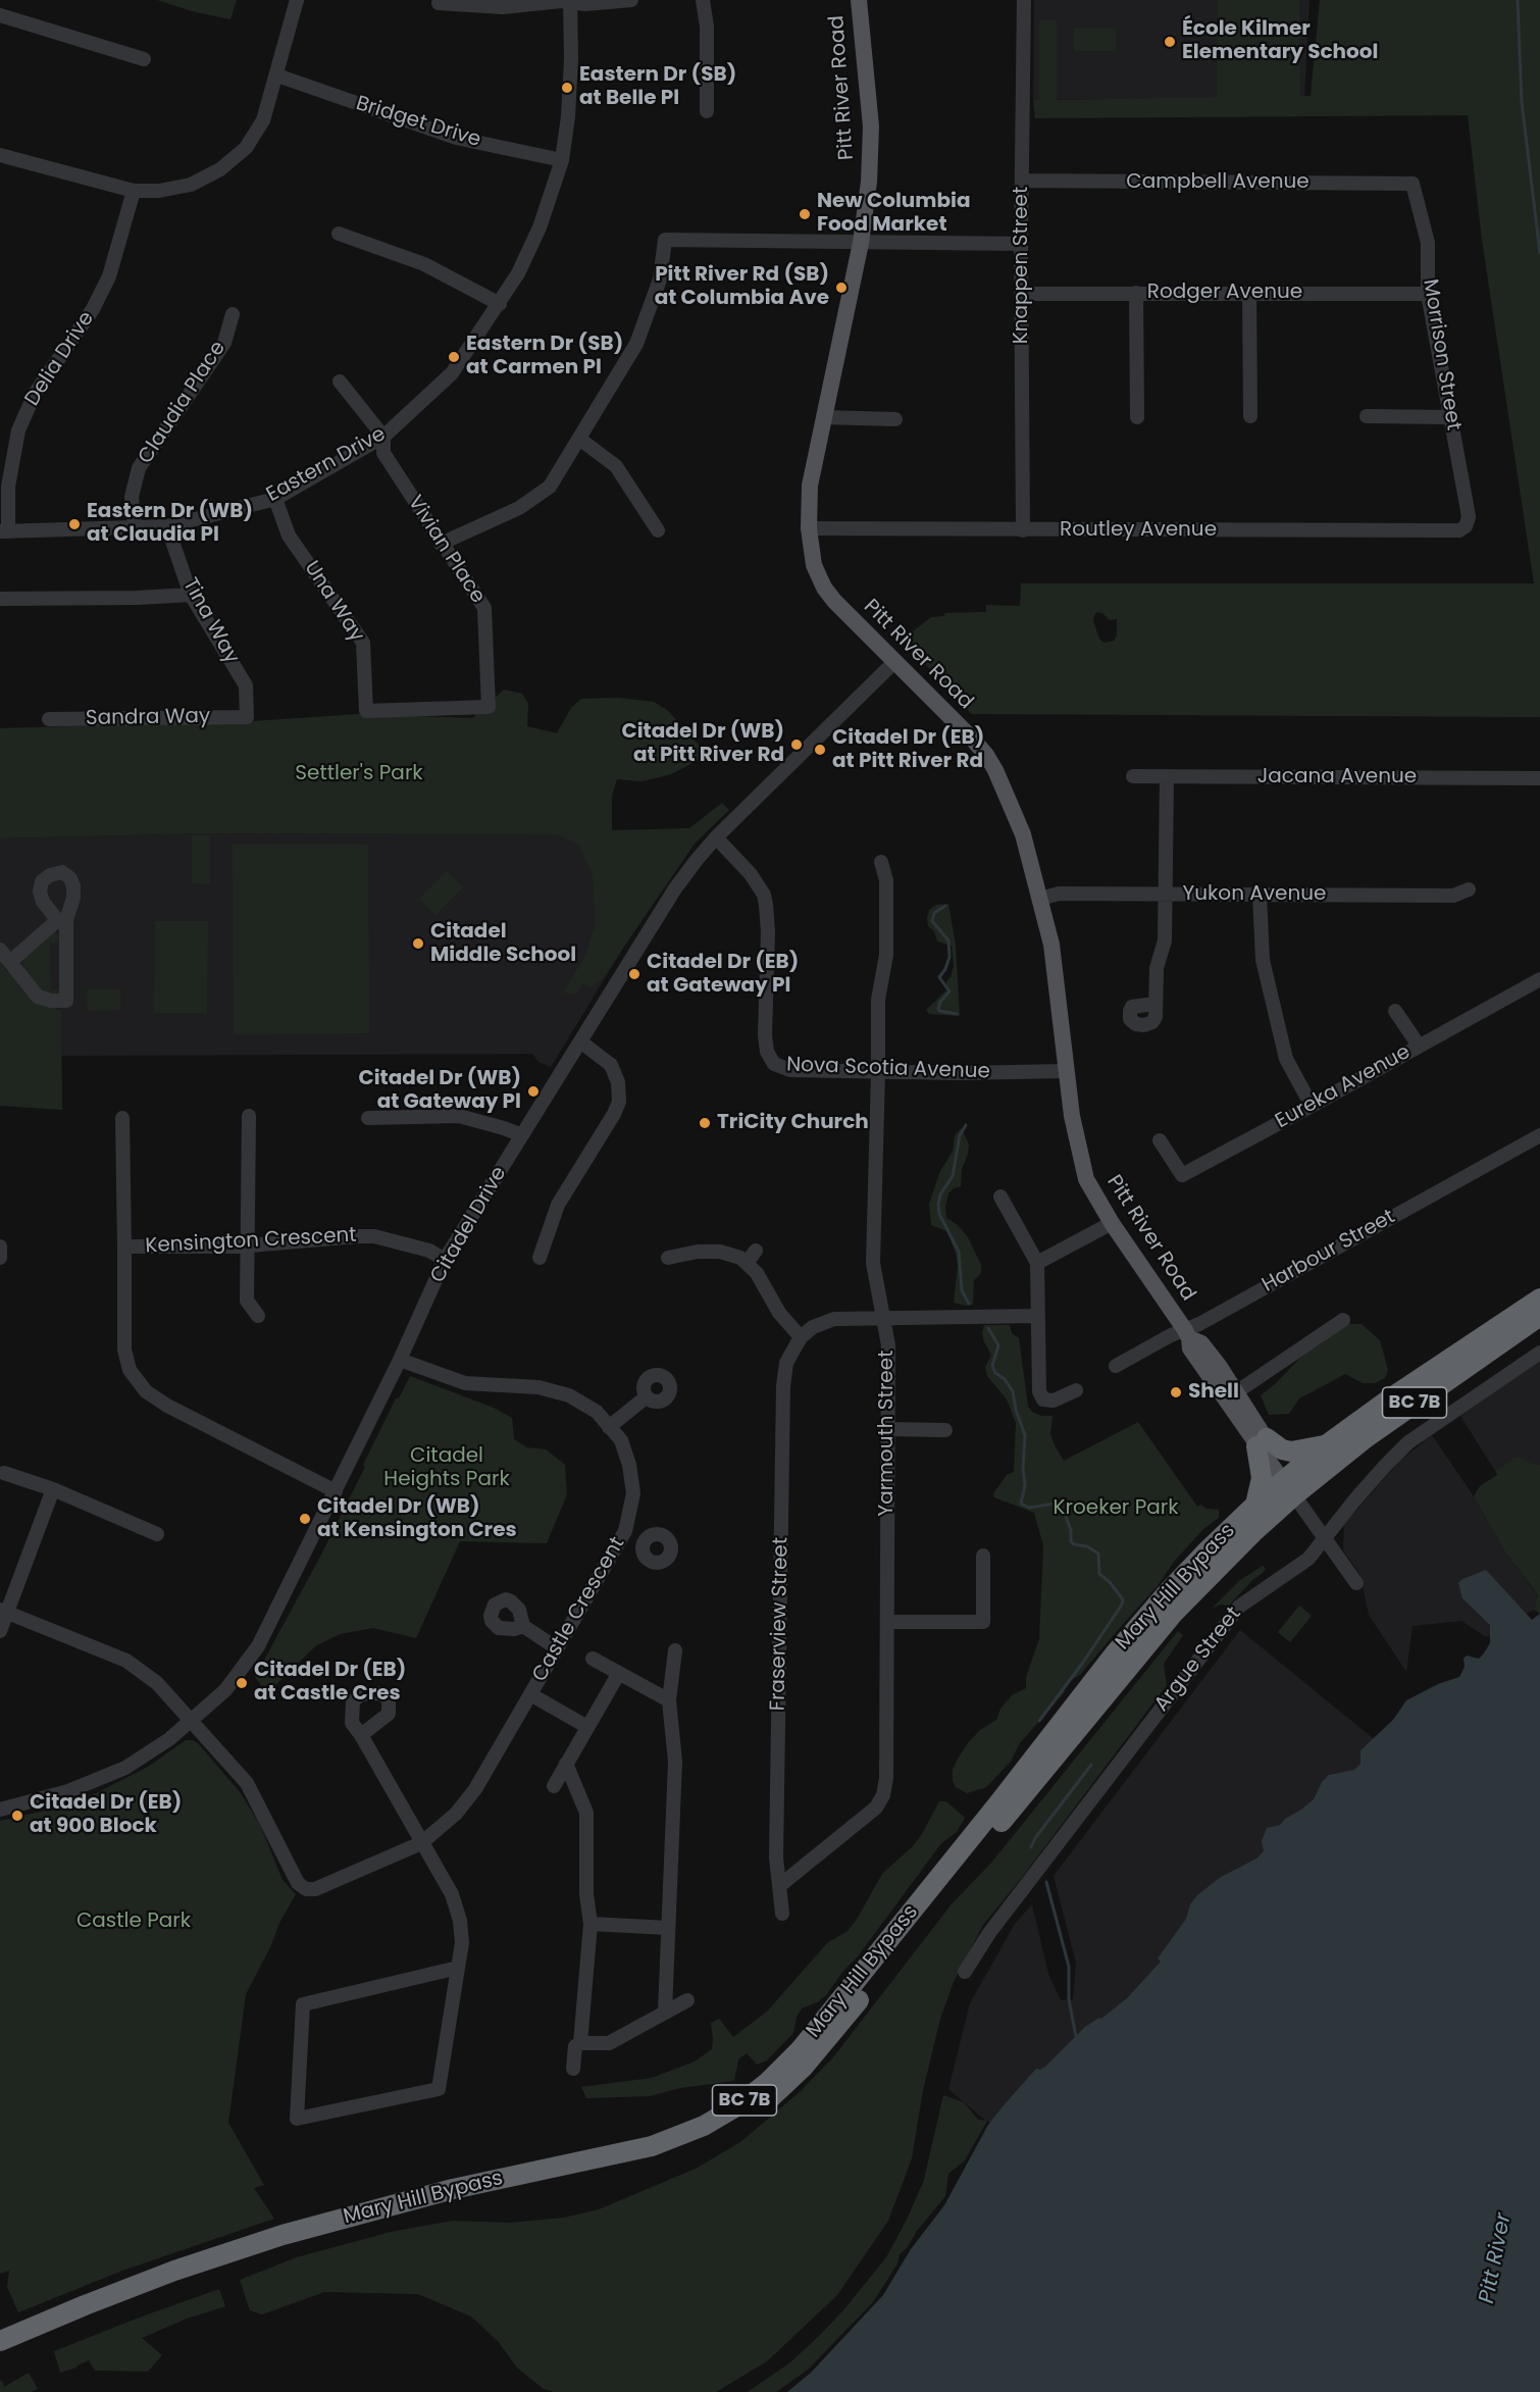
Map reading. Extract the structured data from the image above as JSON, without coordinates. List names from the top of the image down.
{
  "streets": {
    "highway": ["BC 7B", "Mary Hill Bypass"],
    "main road": ["Pitt River Road"],
    "street": [
      "Bridget Drive",
      "Campbell Avenue",
      "Knappen Street",
      "Rodger Avenue",
      "Morrison Street",
      "Delia Drive",
      "Claudia Place",
      "Eastern Drive",
      "Routley Avenue",
      "Vivian Place",
      "Una Way",
      "Tina Way",
      "Sandra Way",
      "Jacana Avenue",
      "Yukon Avenue",
      "Nova Scotia Avenue",
      "Eureka Avenue",
      "Citadel Drive",
      "Kensington Crescent",
      "Harbour Street",
      "Yarmouth Street",
      "Castle Crescent",
      "Fraserview Street",
      "Argue Street"
    ]
  },
  "crossings": [
    ["Pitt River Road", "Routley Avenue"],
    ["Pitt River Road", "Yukon Avenue"],
    ["Pitt River Road", "Nova Scotia Avenue"],
    ["Pitt River Road", "Citadel Drive"],
    ["Pitt River Road", "Harbour Street"],
    ["Pitt River Road", "Mary Hill Bypass"],
    ["Pitt River Road", "Argue Street"],
    ["Bridget Drive", "Eastern Drive"],
    ["Campbell Avenue", "Knappen Street"],
    ["Campbell Avenue", "Morrison Street"],
    ["Knappen Street", "Rodger Avenue"],
    ["Knappen Street", "Routley Avenue"],
    ["Rodger Avenue", "Morrison Street"],
    ["Morrison Street", "Routley Avenue"],
    ["Delia Drive", "Eastern Drive"],
    ["Claudia Place", "Eastern Drive"],
    ["Eastern Drive", "Vivian Place"],
    ["Eastern Drive", "Una Way"],
    ["Eastern Drive", "Tina Way"],
    ["Vivian Place", "Una Way"],
    ["Tina Way", "Sandra Way"],
    ["Nova Scotia Avenue", "Citadel Drive"],
    ["Nova Scotia Avenue", "Yarmouth Street"],
    ["Citadel Drive", "Kensington Crescent"],
    ["Citadel Drive", "Castle Crescent"],
    ["Yarmouth Street", "Fraserview Street"]
  ],
  "water": ["Pitt River"],
  "parks": [
    "Settler's Park",
    "Citadel Heights Park",
    "Kroeker Park",
    "Castle Park"
  ],
  "places": [
    "École Kilmer Elementary School",
    "Eastern Dr (SB) at Belle Pl",
    "New Columbia Food Market",
    "Pitt River Rd (SB) at Columbia Ave",
    "Eastern Dr (SB) at Carmen Pl",
    "Eastern Dr (WB) at Claudia Pl",
    "Citadel Dr (WB) at Pitt River Rd",
    "Citadel Dr (EB) at Pitt River Rd",
    "Citadel Middle School",
    "Citadel Dr (EB) at Gateway Pl",
    "Citadel Dr (WB) at Gateway Pl",
    "TriCity Church",
    "Shell",
    "Citadel Dr (WB) at Kensington Cres",
    "Citadel Dr (EB) at Castle Cres",
    "Citadel Dr (EB) at 900 Block"
  ]
}
